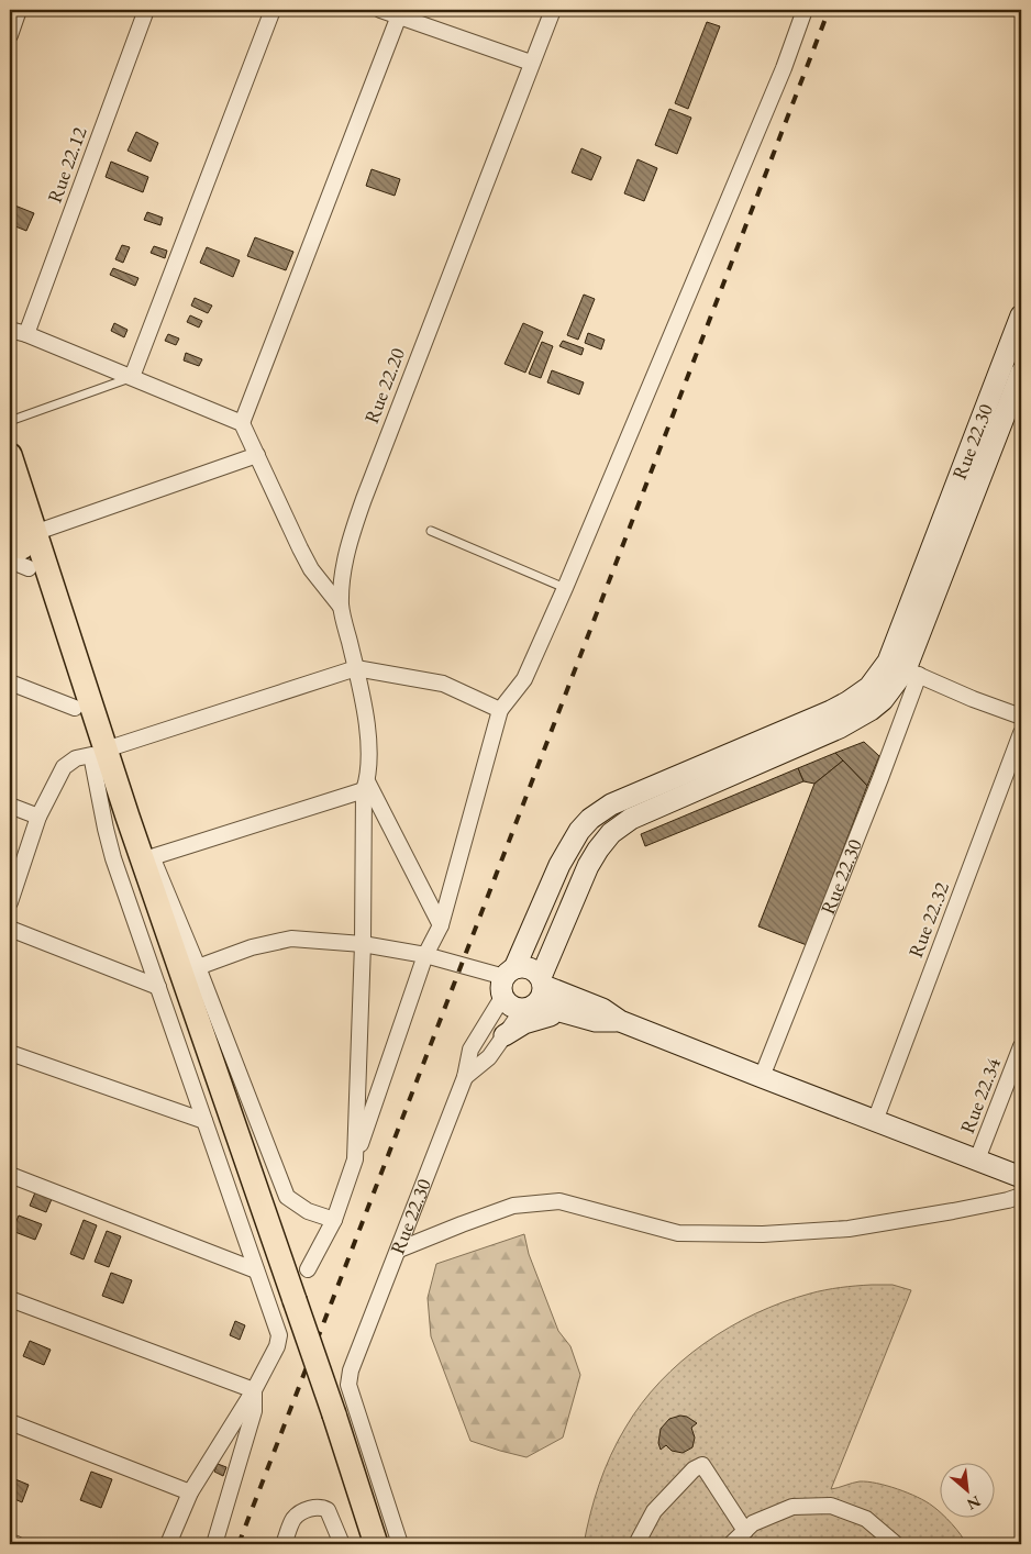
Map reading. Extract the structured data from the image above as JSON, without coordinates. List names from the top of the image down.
{
  "streets": {
    "street": [
      "Rue 22.12",
      "Rue 22.20",
      "Rue 22.30",
      "Rue 22.32",
      "Rue 22.34"
    ]
  },
  "north": "bottom right"
}
